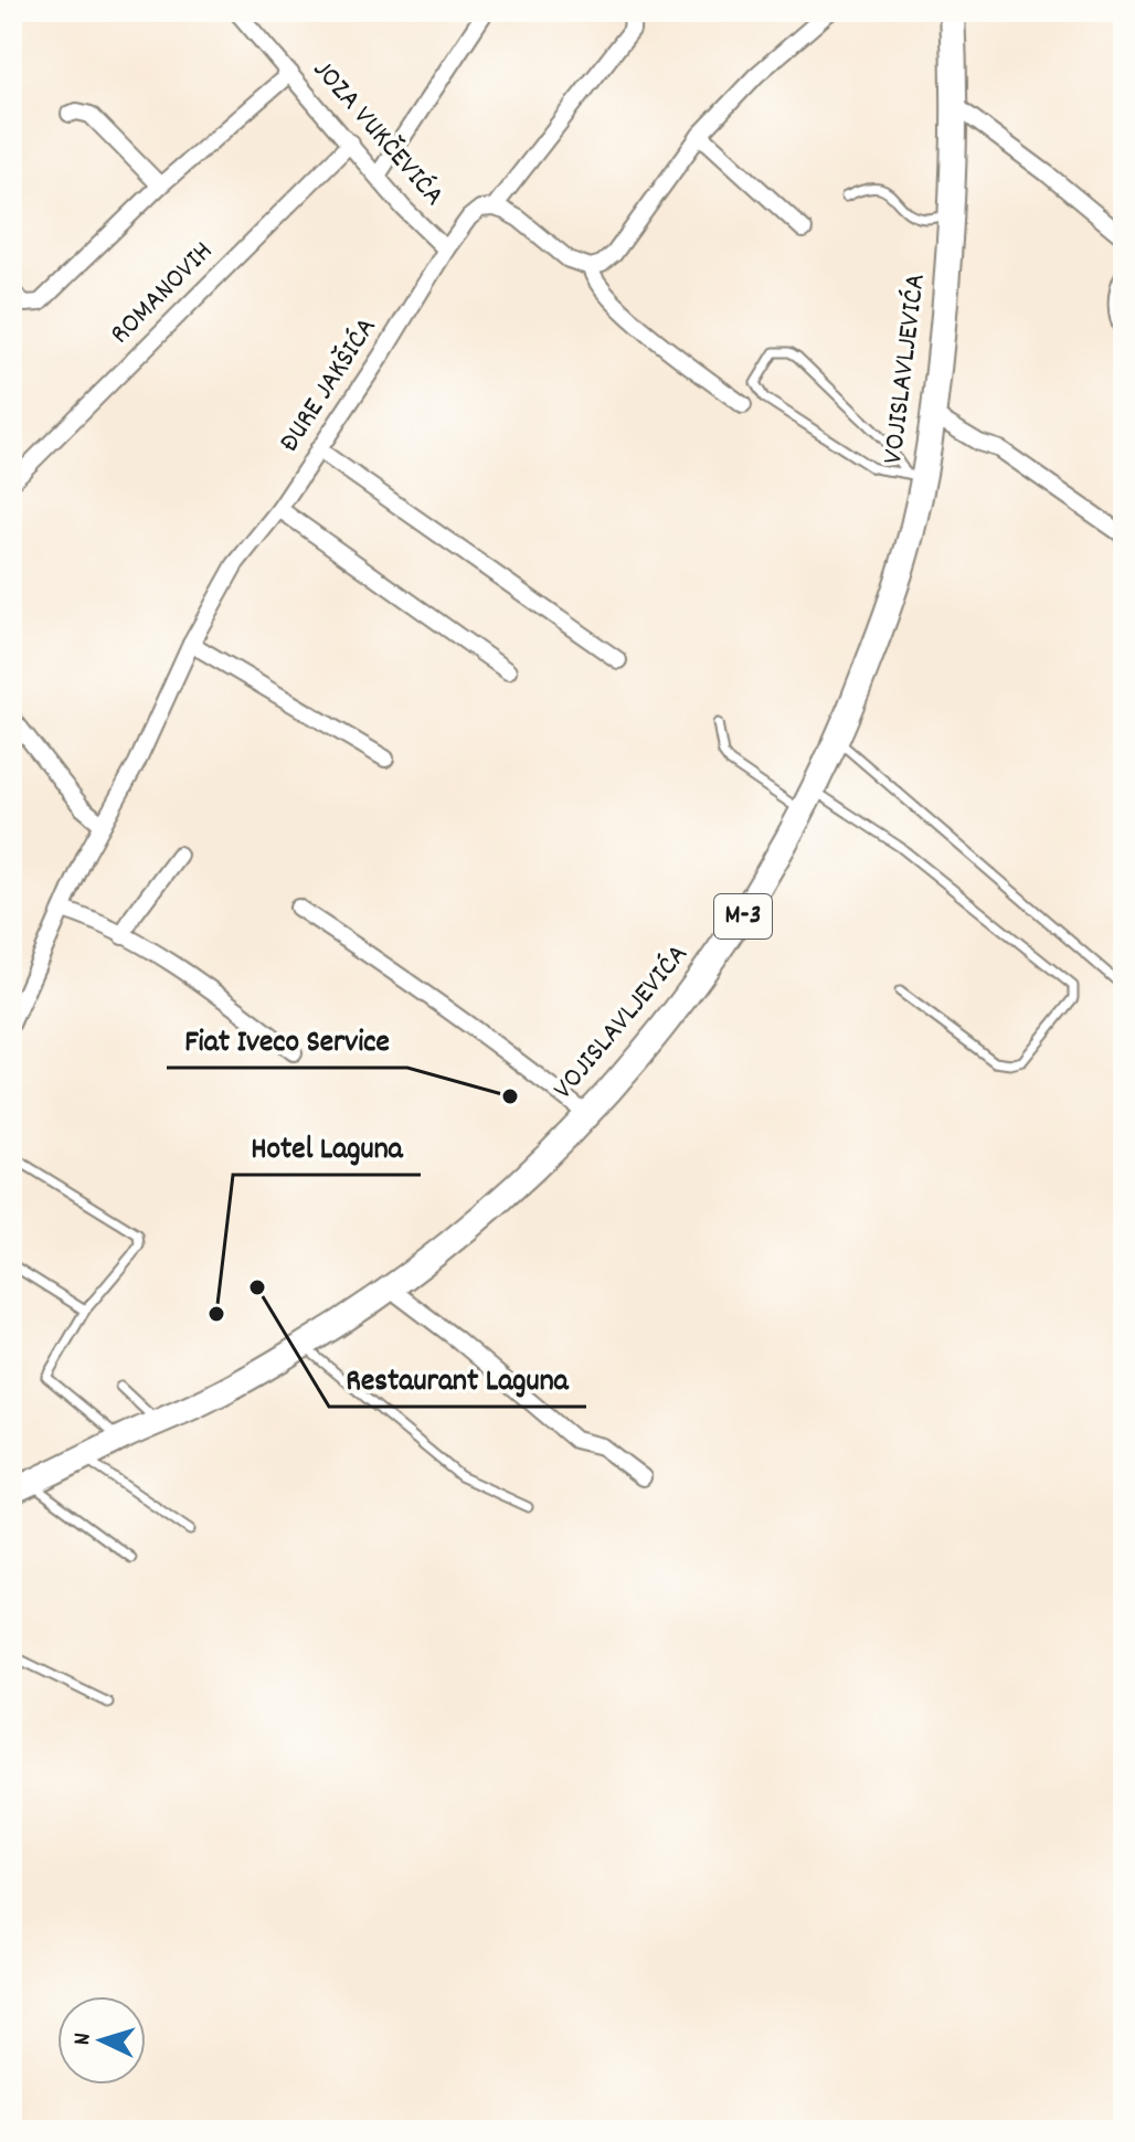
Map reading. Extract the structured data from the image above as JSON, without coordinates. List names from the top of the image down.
{
  "streets": {
    "main road": ["VOJISLAVLJEVIĆA", "M-3"],
    "street": ["JOZA VUKČEVIĆA", "ROMANOVIH", "ĐURE JAKŠIĆA"]
  },
  "crossings": [
    ["JOZA VUKČEVIĆA", "ROMANOVIH"],
    ["JOZA VUKČEVIĆA", "ĐURE JAKŠIĆA"]
  ],
  "places": ["Fiat Iveco Service", "Restaurant Laguna", "Hotel Laguna"],
  "north": "left"
}
